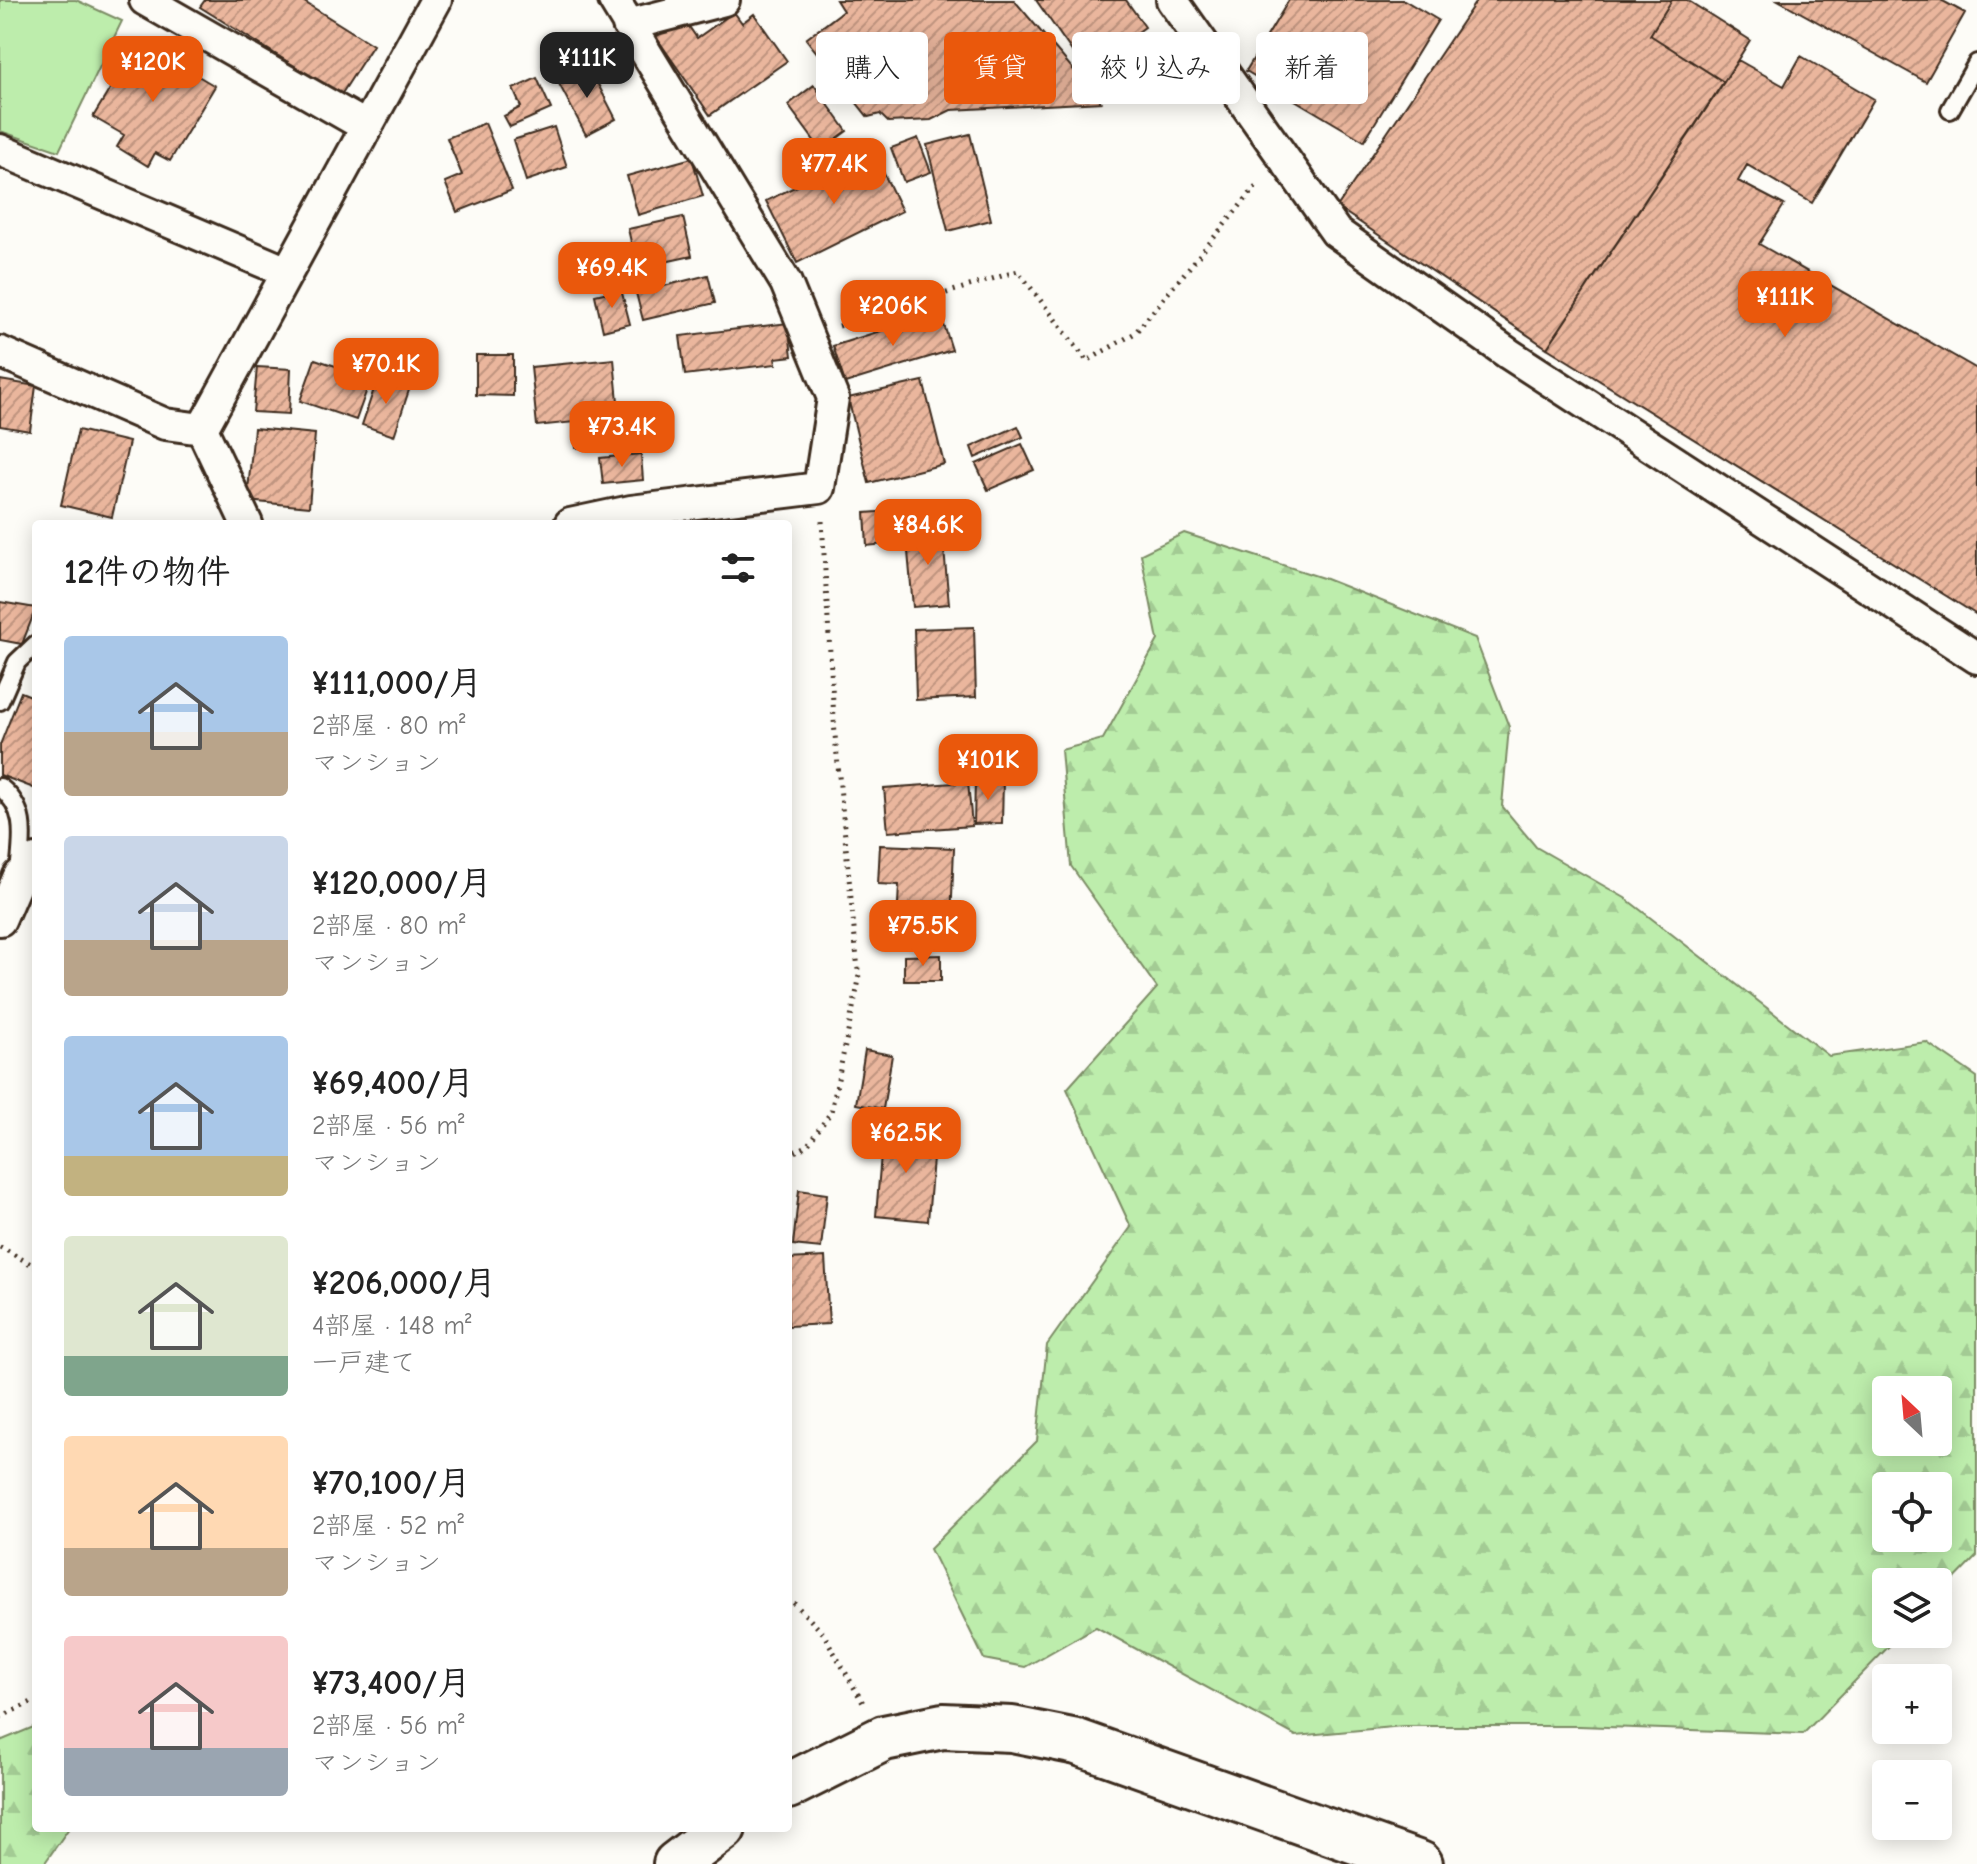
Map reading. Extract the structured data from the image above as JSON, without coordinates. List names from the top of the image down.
{
  "north": "top left",
  "page": {
    "price": [
      "¥111K",
      "¥120K",
      "¥77.4K",
      "¥69.4K",
      "¥111K",
      "¥206K",
      "¥70.1K",
      "¥73.4K",
      "¥84.6K",
      "¥101K",
      "¥75.5K",
      "¥62.5K"
    ],
    "chip": [
      "購入",
      "賃貸",
      "絞り込み",
      "新着"
    ],
    "heading": "12件の物件",
    "list": [
      {
        "name": "¥111,000/月",
        "note": "2部屋 · 80 m² · マンション"
      },
      {
        "name": "¥120,000/月",
        "note": "2部屋 · 80 m² · マンション"
      },
      {
        "name": "¥69,400/月",
        "note": "2部屋 · 56 m² · マンション"
      },
      {
        "name": "¥206,000/月",
        "note": "4部屋 · 148 m² · 一戸建て"
      },
      {
        "name": "¥70,100/月",
        "note": "2部屋 · 52 m² · マンション"
      },
      {
        "name": "¥73,400/月",
        "note": "2部屋 · 56 m² · マンション"
      }
    ],
    "map_buttons": ["+", "−"]
  }
}
